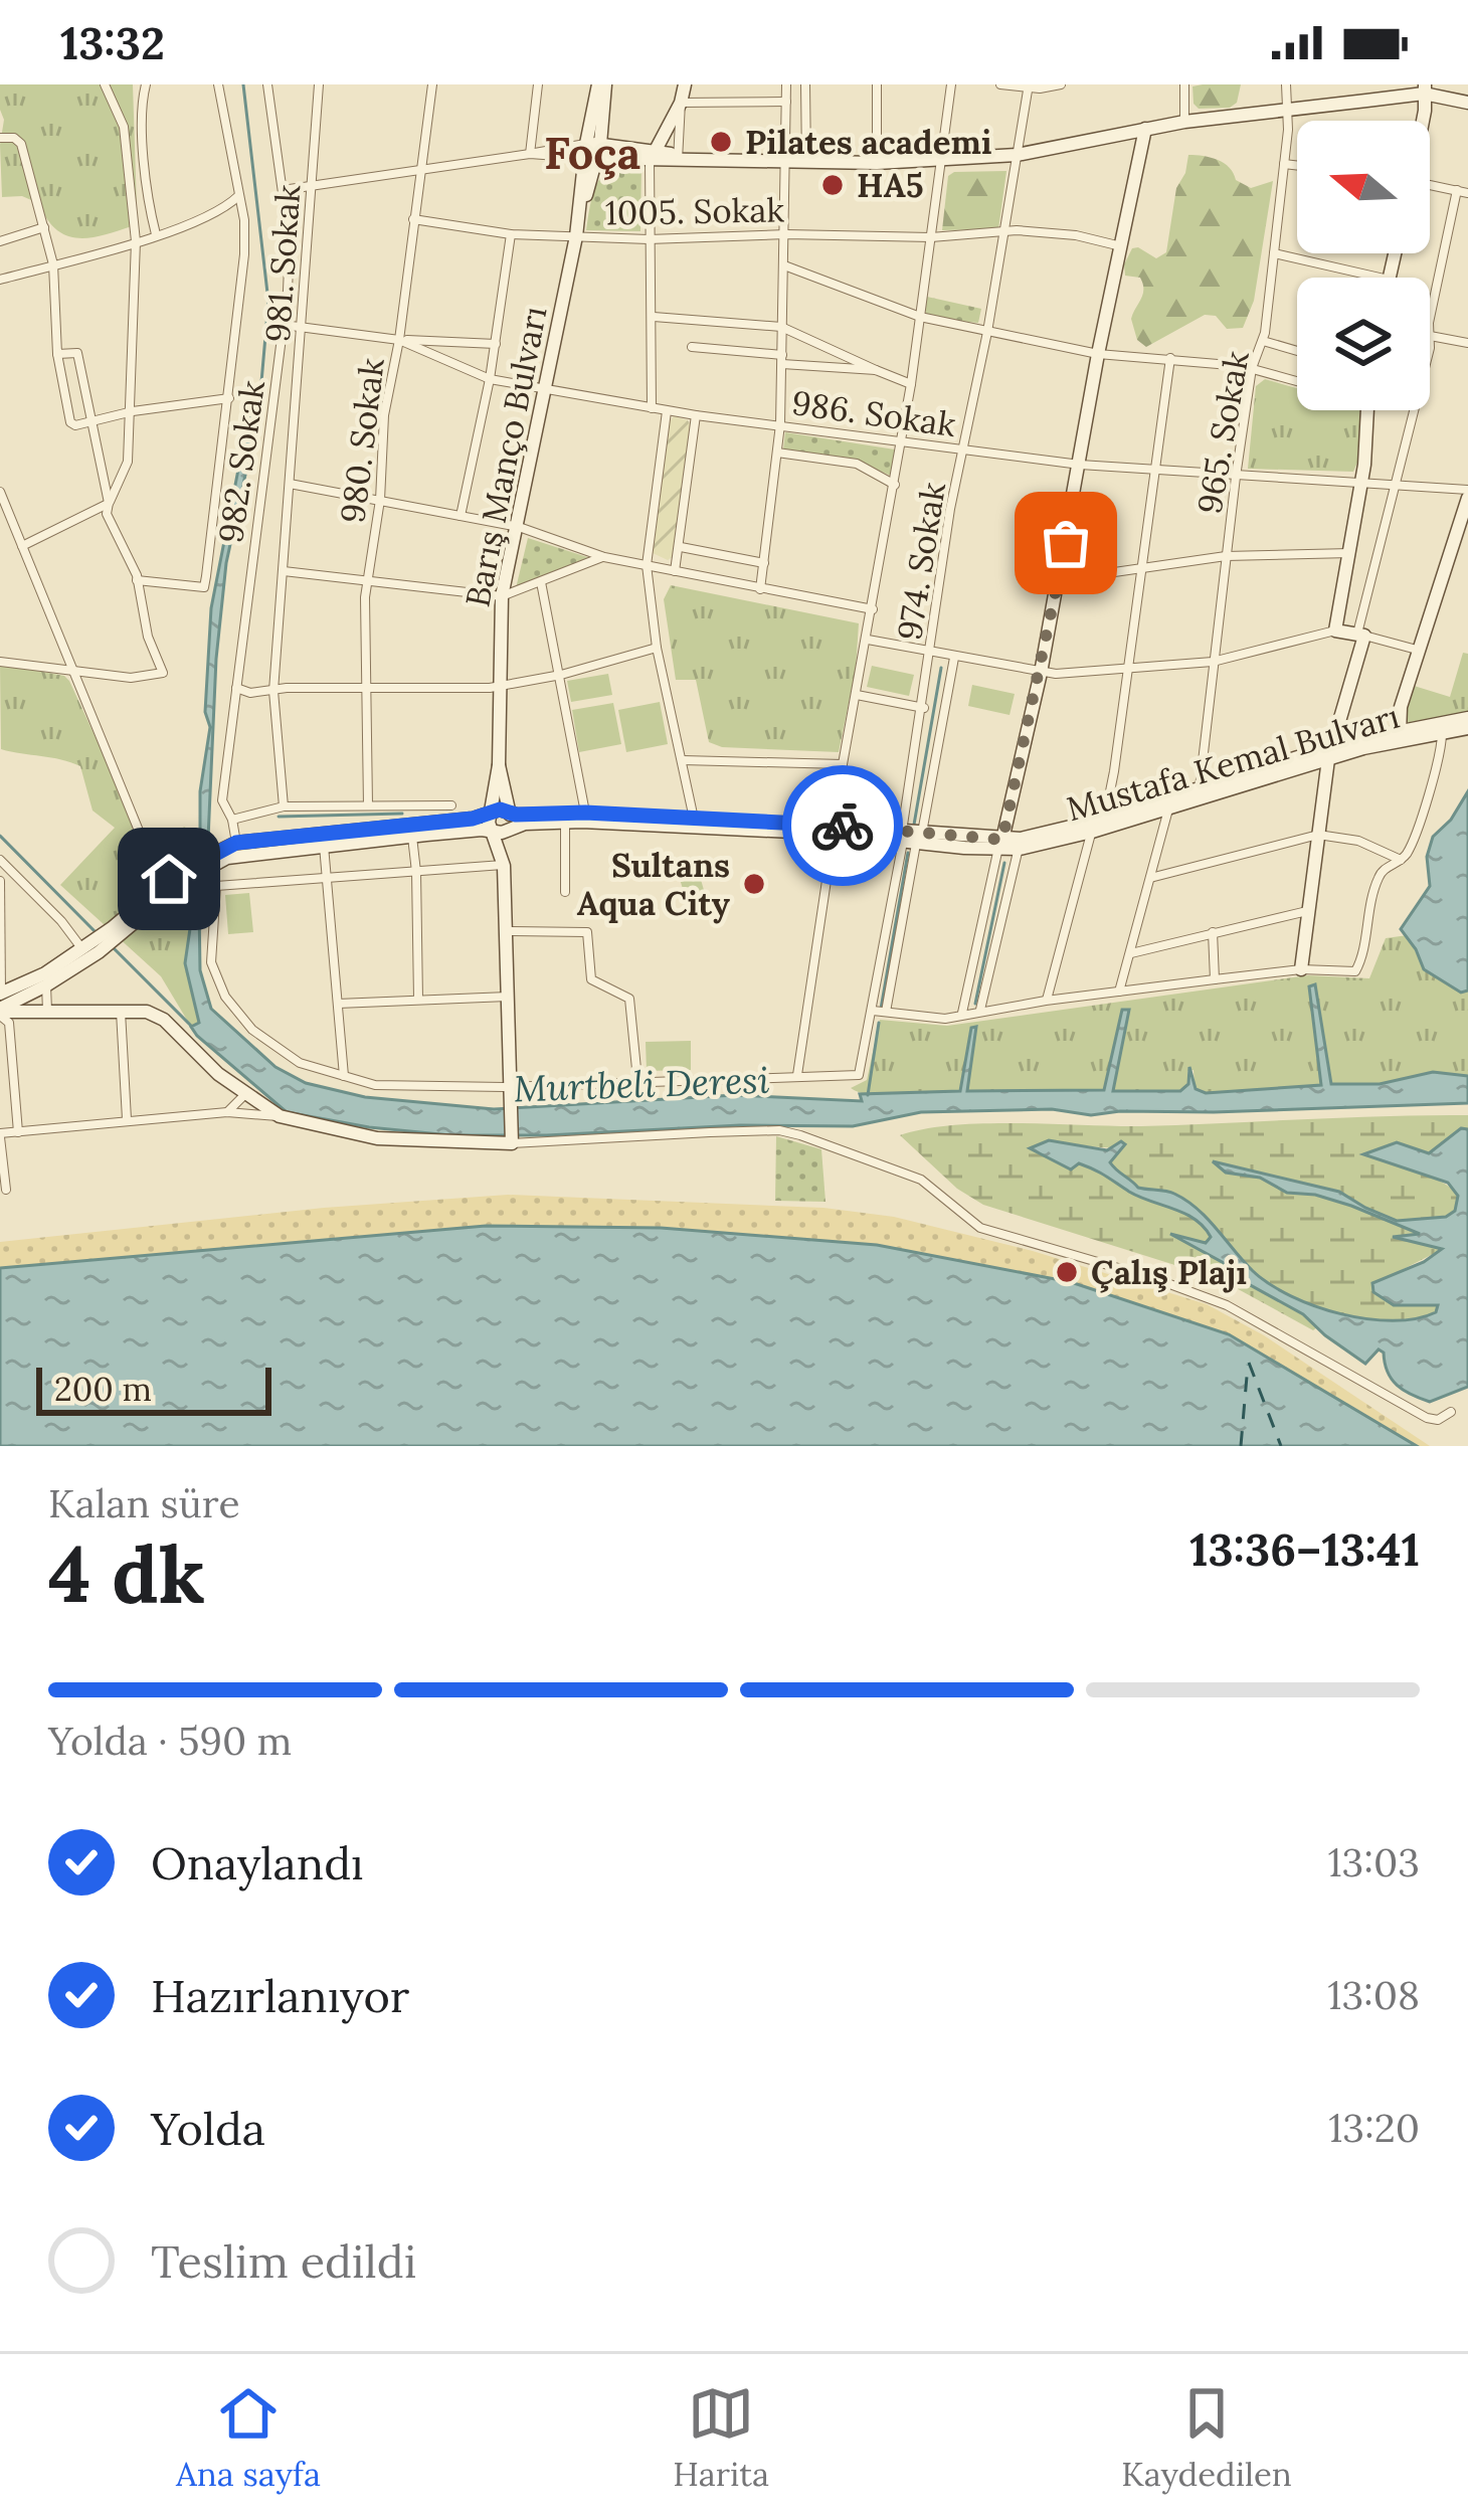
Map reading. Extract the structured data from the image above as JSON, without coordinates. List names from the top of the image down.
{
  "streets": {
    "street": [
      "1005. Sokak",
      "981. Sokak",
      "986. Sokak",
      "965. Sokak",
      "980. Sokak",
      "Barış Manço Bulvarı",
      "982. Sokak",
      "974. Sokak",
      "Mustafa Kemal Bulvarı"
    ]
  },
  "crossings": [
    ["1005. Sokak", "980. Sokak"],
    ["1005. Sokak", "Barış Manço Bulvarı"],
    ["1005. Sokak", "974. Sokak"],
    ["981. Sokak", "986. Sokak"],
    ["986. Sokak", "965. Sokak"],
    ["986. Sokak", "980. Sokak"],
    ["986. Sokak", "Barış Manço Bulvarı"],
    ["986. Sokak", "982. Sokak"],
    ["986. Sokak", "974. Sokak"],
    ["965. Sokak", "Mustafa Kemal Bulvarı"],
    ["Barış Manço Bulvarı", "Mustafa Kemal Bulvarı"],
    ["974. Sokak", "Mustafa Kemal Bulvarı"]
  ],
  "districts": ["Foça"],
  "water": ["Murtbeli Deresi"],
  "places": [
    "Pilates academi",
    "HA5",
    "Sultans Aqua City",
    "Çalış Plajı"
  ],
  "scale_bar": "200 m",
  "north": "left",
  "page": {
    "status": "13:32",
    "scale": "200 m",
    "heading": ["4 dk", "Kalan süre", "13:36–13:41"],
    "bar": "Yolda · 590 m",
    "list": [
      ["Onaylandı", "13:03"],
      ["Hazırlanıyor", "13:08"],
      ["Yolda", "13:20"],
      "Teslim edildi"
    ],
    "tabs": ["Ana sayfa", "Harita", "Kaydedilen"]
  }
}
